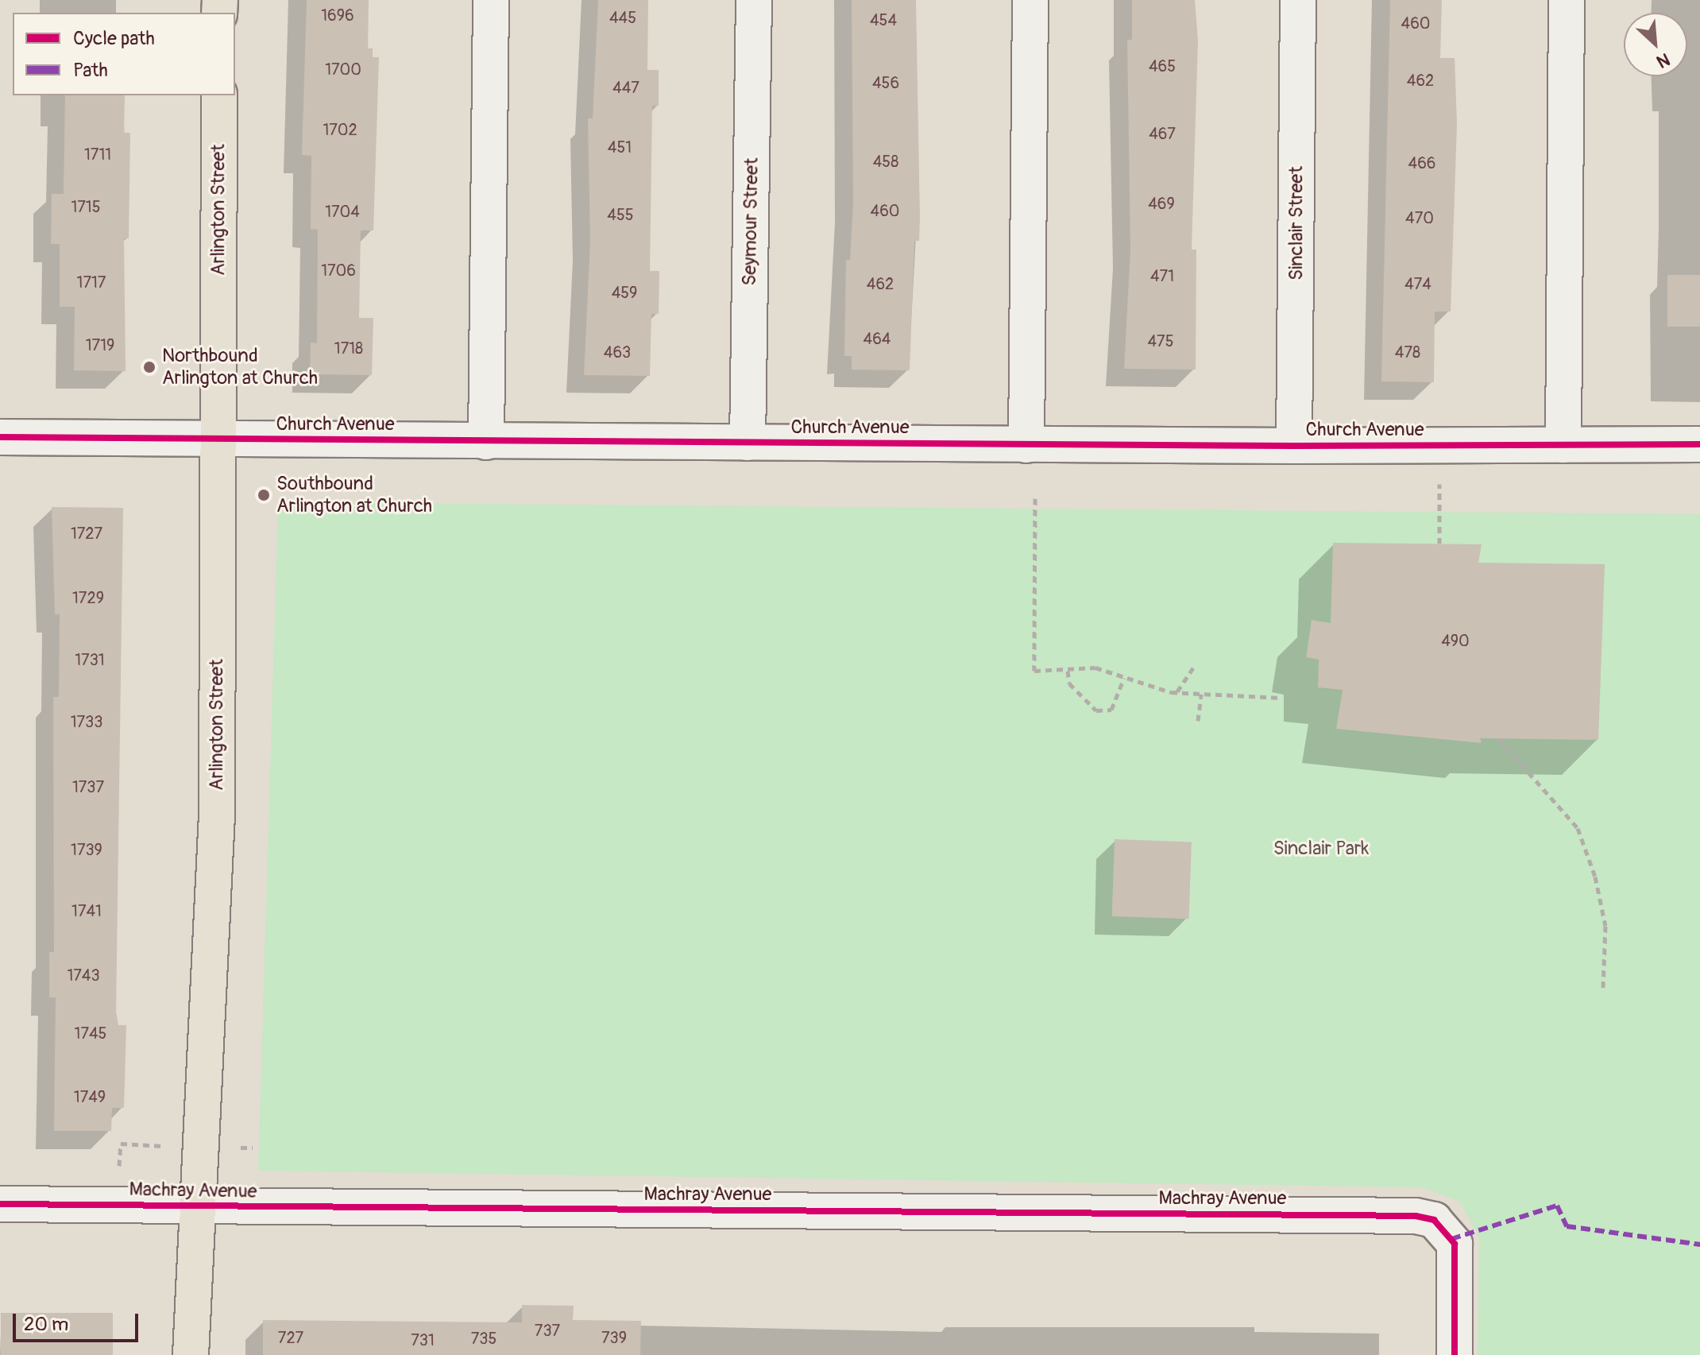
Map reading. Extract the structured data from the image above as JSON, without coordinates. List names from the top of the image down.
{
  "streets": {
    "main road": ["Arlington Street"],
    "street": [
      "Seymour Street",
      "Sinclair Street",
      "Church Avenue",
      "Machray Avenue"
    ]
  },
  "crossings": [
    ["Arlington Street", "Church Avenue"],
    ["Arlington Street", "Machray Avenue"],
    ["Seymour Street", "Church Avenue"],
    ["Sinclair Street", "Church Avenue"]
  ],
  "parks": ["Sinclair Park"],
  "places": ["Northbound Arlington at Church", "Southbound Arlington at Church"],
  "house_numbers": [
    "1696",
    "445",
    "454",
    "460",
    "465",
    "1700",
    "462",
    "456",
    "447",
    "1702",
    "467",
    "451",
    "1711",
    "458",
    "466",
    "469",
    "1715",
    "460",
    "1704",
    "455",
    "470",
    "1706",
    "471",
    "1717",
    "462",
    "474",
    "459",
    "464",
    "475",
    "1719",
    "1718",
    "463",
    "478",
    "1727",
    "1729",
    "490",
    "1731",
    "1733",
    "1737",
    "1739",
    "1741",
    "1743",
    "1745",
    "1749",
    "737",
    "727",
    "739",
    "735",
    "731"
  ],
  "legend": ["Cycle path", "Path"],
  "scale_bar": "20 m",
  "north": "bottom right"
}
